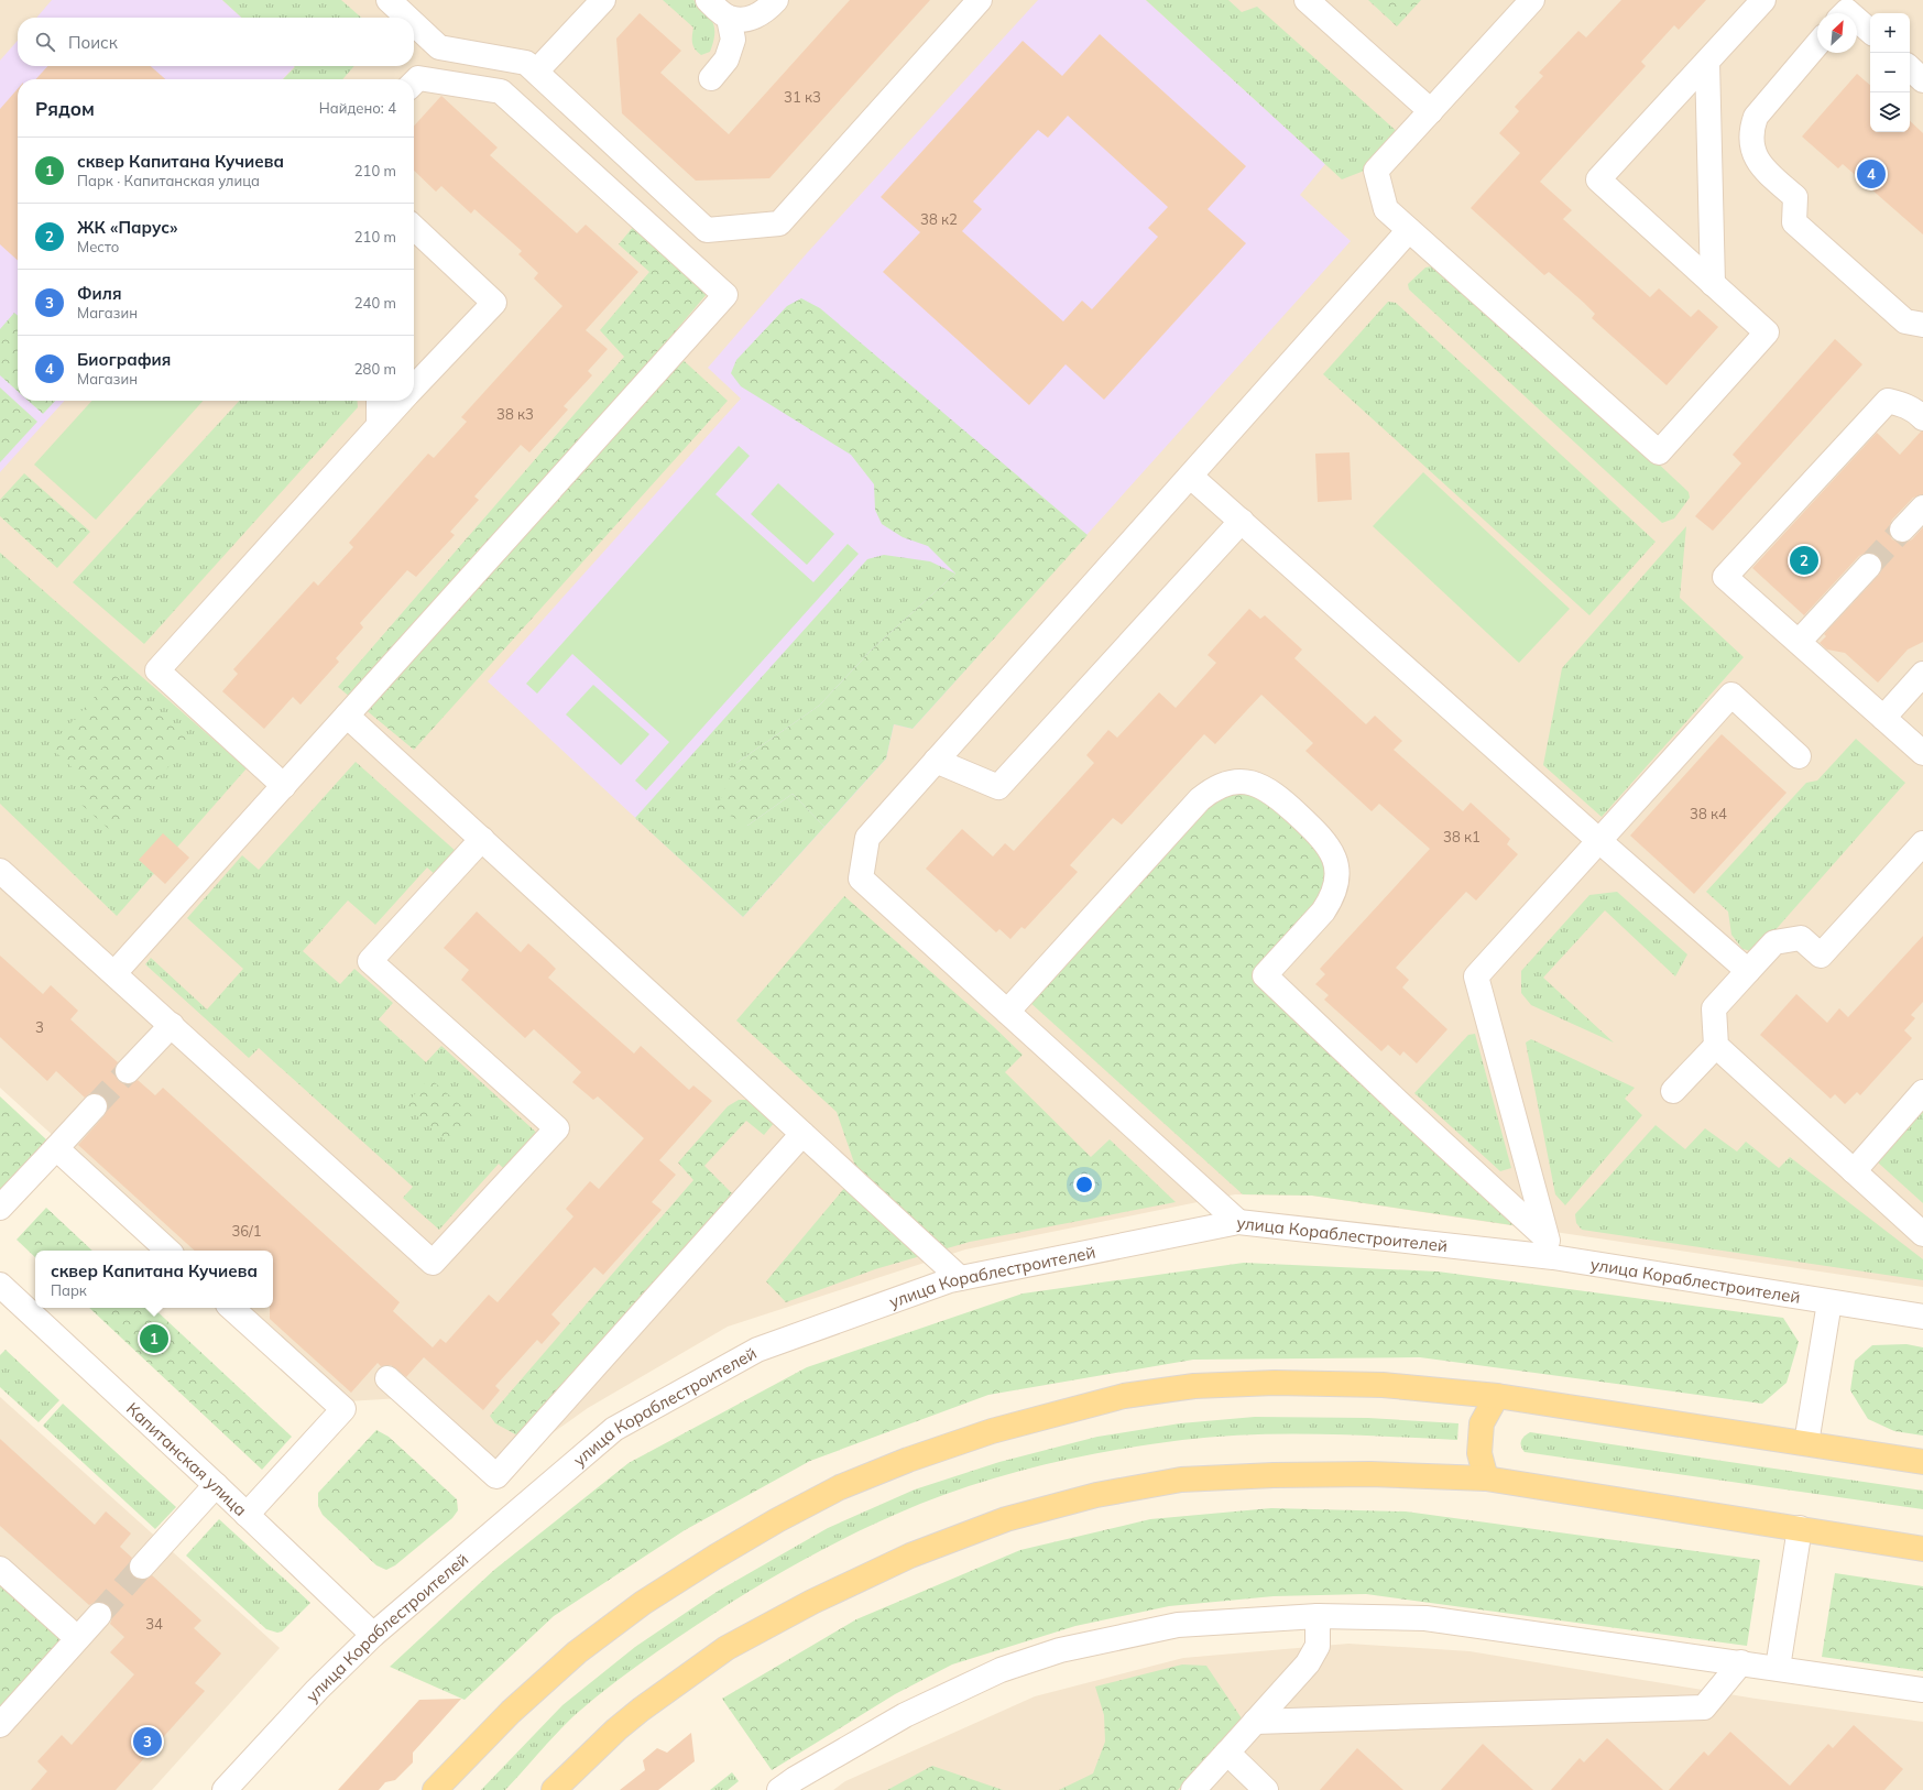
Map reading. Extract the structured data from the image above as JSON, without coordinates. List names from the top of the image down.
{
  "streets": {
    "street": ["улица Кораблестроителей", "Капитанская улица"]
  },
  "crossings": [
    ["улица Кораблестроителей", "Капитанская улица"]
  ],
  "house_numbers": [
    "31 к3",
    "38 к2",
    "38 к3",
    "38 к4",
    "38 к1",
    "3",
    "36/1",
    "34"
  ],
  "north": "top right",
  "page": {
    "map_buttons": ["+", "−"],
    "search": "Поиск",
    "heading": ["Рядом", "Найдено: 4"],
    "list": [
      {
        "mark": "1",
        "name": "сквер Капитана Кучиева",
        "note": "Парк · Капитанская улица",
        "value": "210 m"
      },
      {
        "mark": "2",
        "name": "ЖК «Парус»",
        "note": "Место",
        "value": "210 m"
      },
      {
        "mark": "3",
        "name": "Филя",
        "note": "Магазин",
        "value": "240 m"
      },
      {
        "mark": "4",
        "name": "Биография",
        "note": "Магазин",
        "value": "280 m"
      }
    ],
    "pins": [
      "4",
      "2",
      "1",
      "3"
    ],
    "popup": ["сквер Капитана Кучиева", "Парк"]
  }
}
